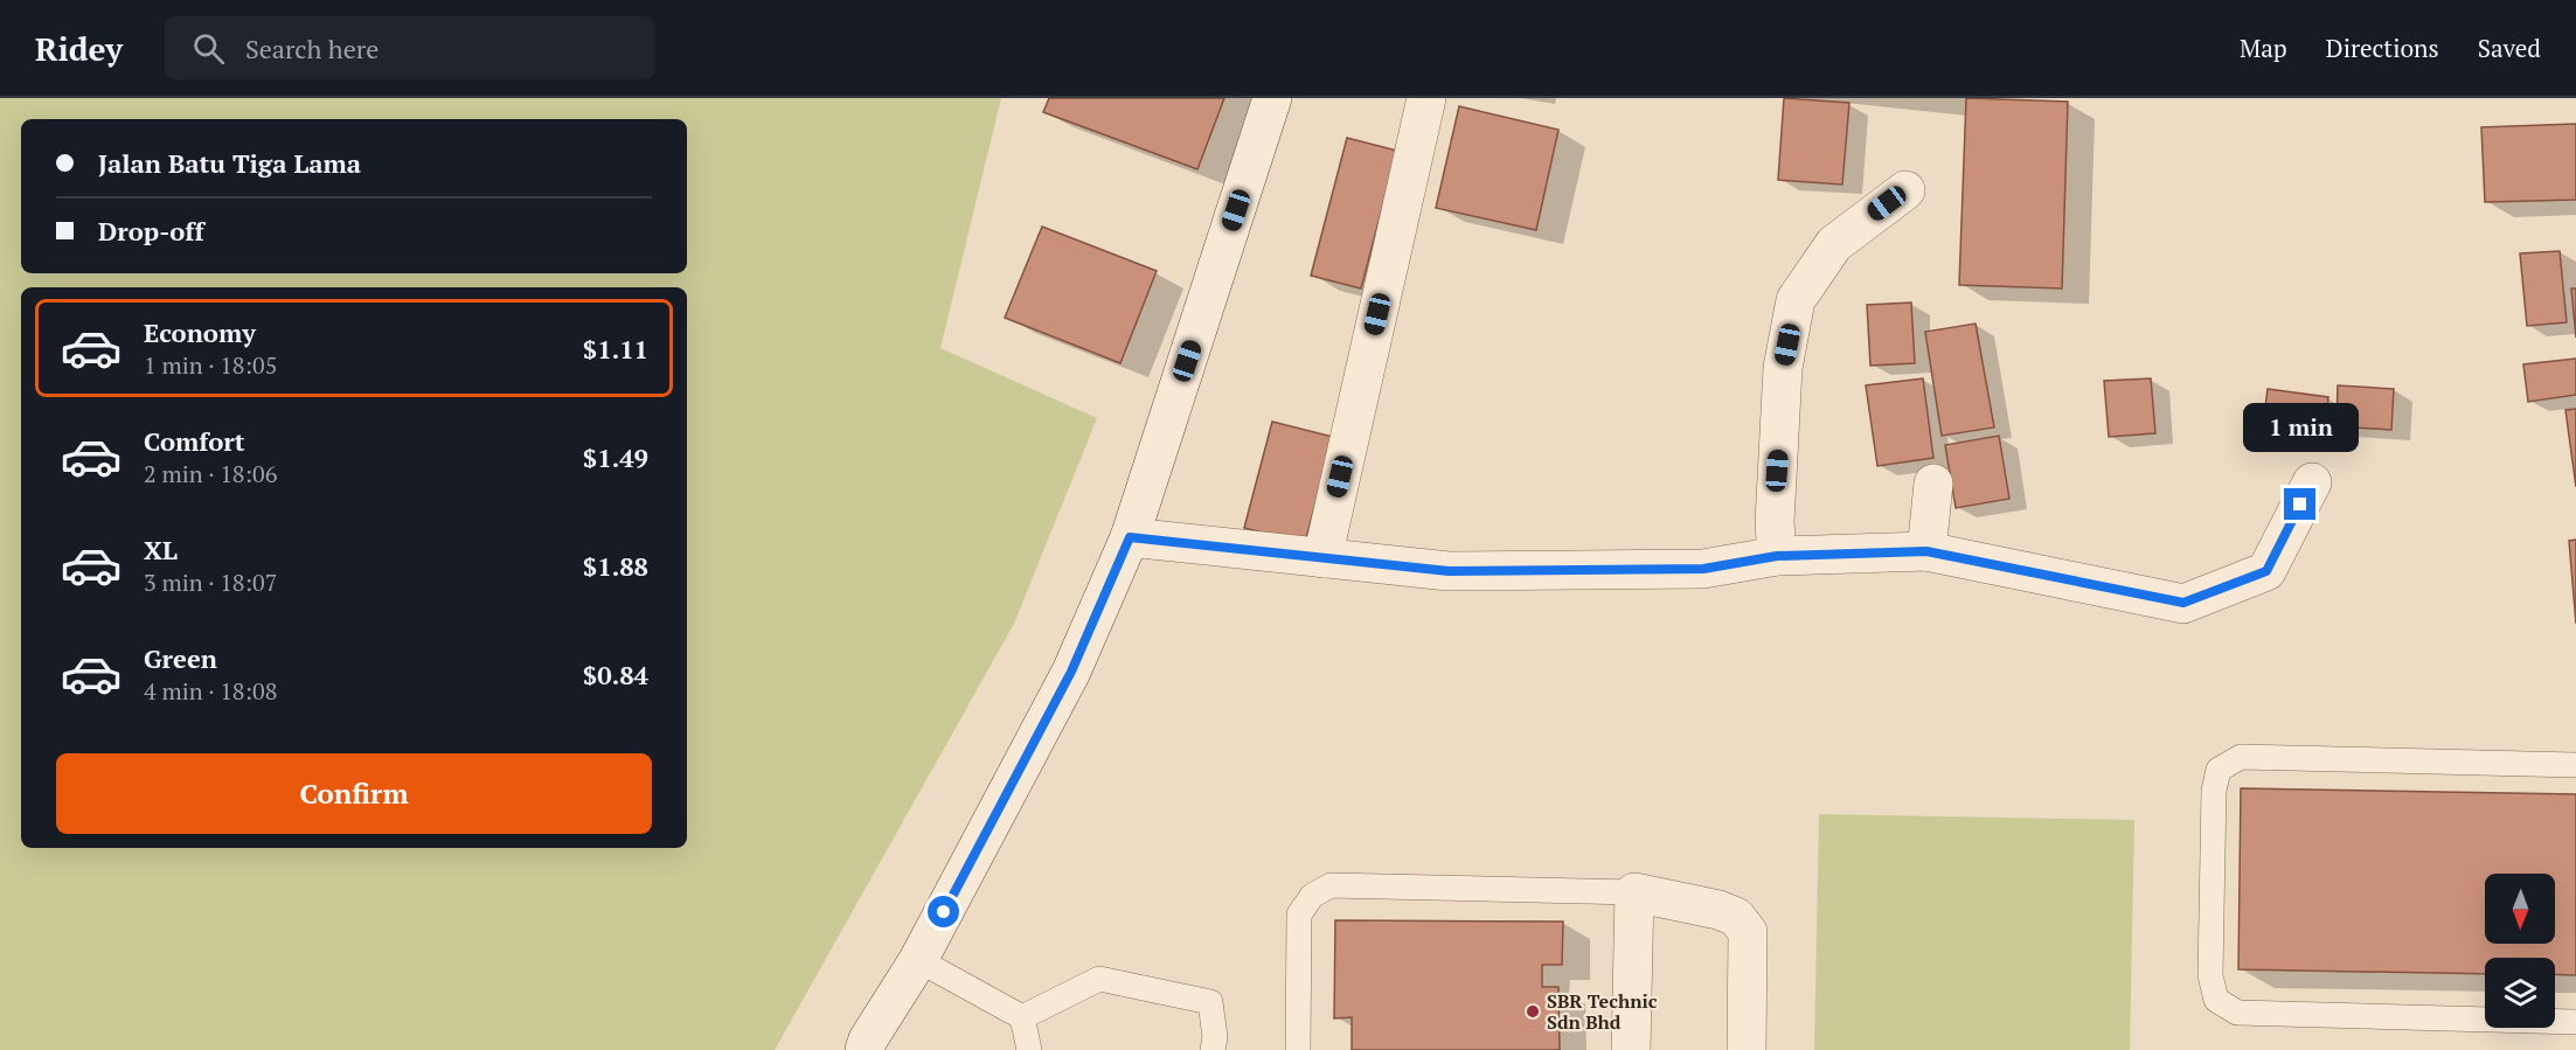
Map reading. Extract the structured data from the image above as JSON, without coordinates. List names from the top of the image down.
{
  "places": ["SBR Technic Sdn Bhd"],
  "north": "bottom",
  "page": {
    "header": "Ridey",
    "search": "Search here",
    "nav": ["Map", "Directions", "Saved"],
    "banner": ["Jalan Batu Tiga Lama", "Drop-off"],
    "list": [
      {
        "name": "Economy",
        "note": "1 min · 18:05",
        "value": "$1.11"
      },
      {
        "name": "Comfort",
        "note": "2 min · 18:06",
        "value": "$1.49"
      },
      {
        "name": "XL",
        "note": "3 min · 18:07",
        "value": "$1.88"
      },
      {
        "name": "Green",
        "note": "4 min · 18:08",
        "value": "$0.84"
      }
    ],
    "bubble": "1 min",
    "buttons": "Confirm"
  }
}
